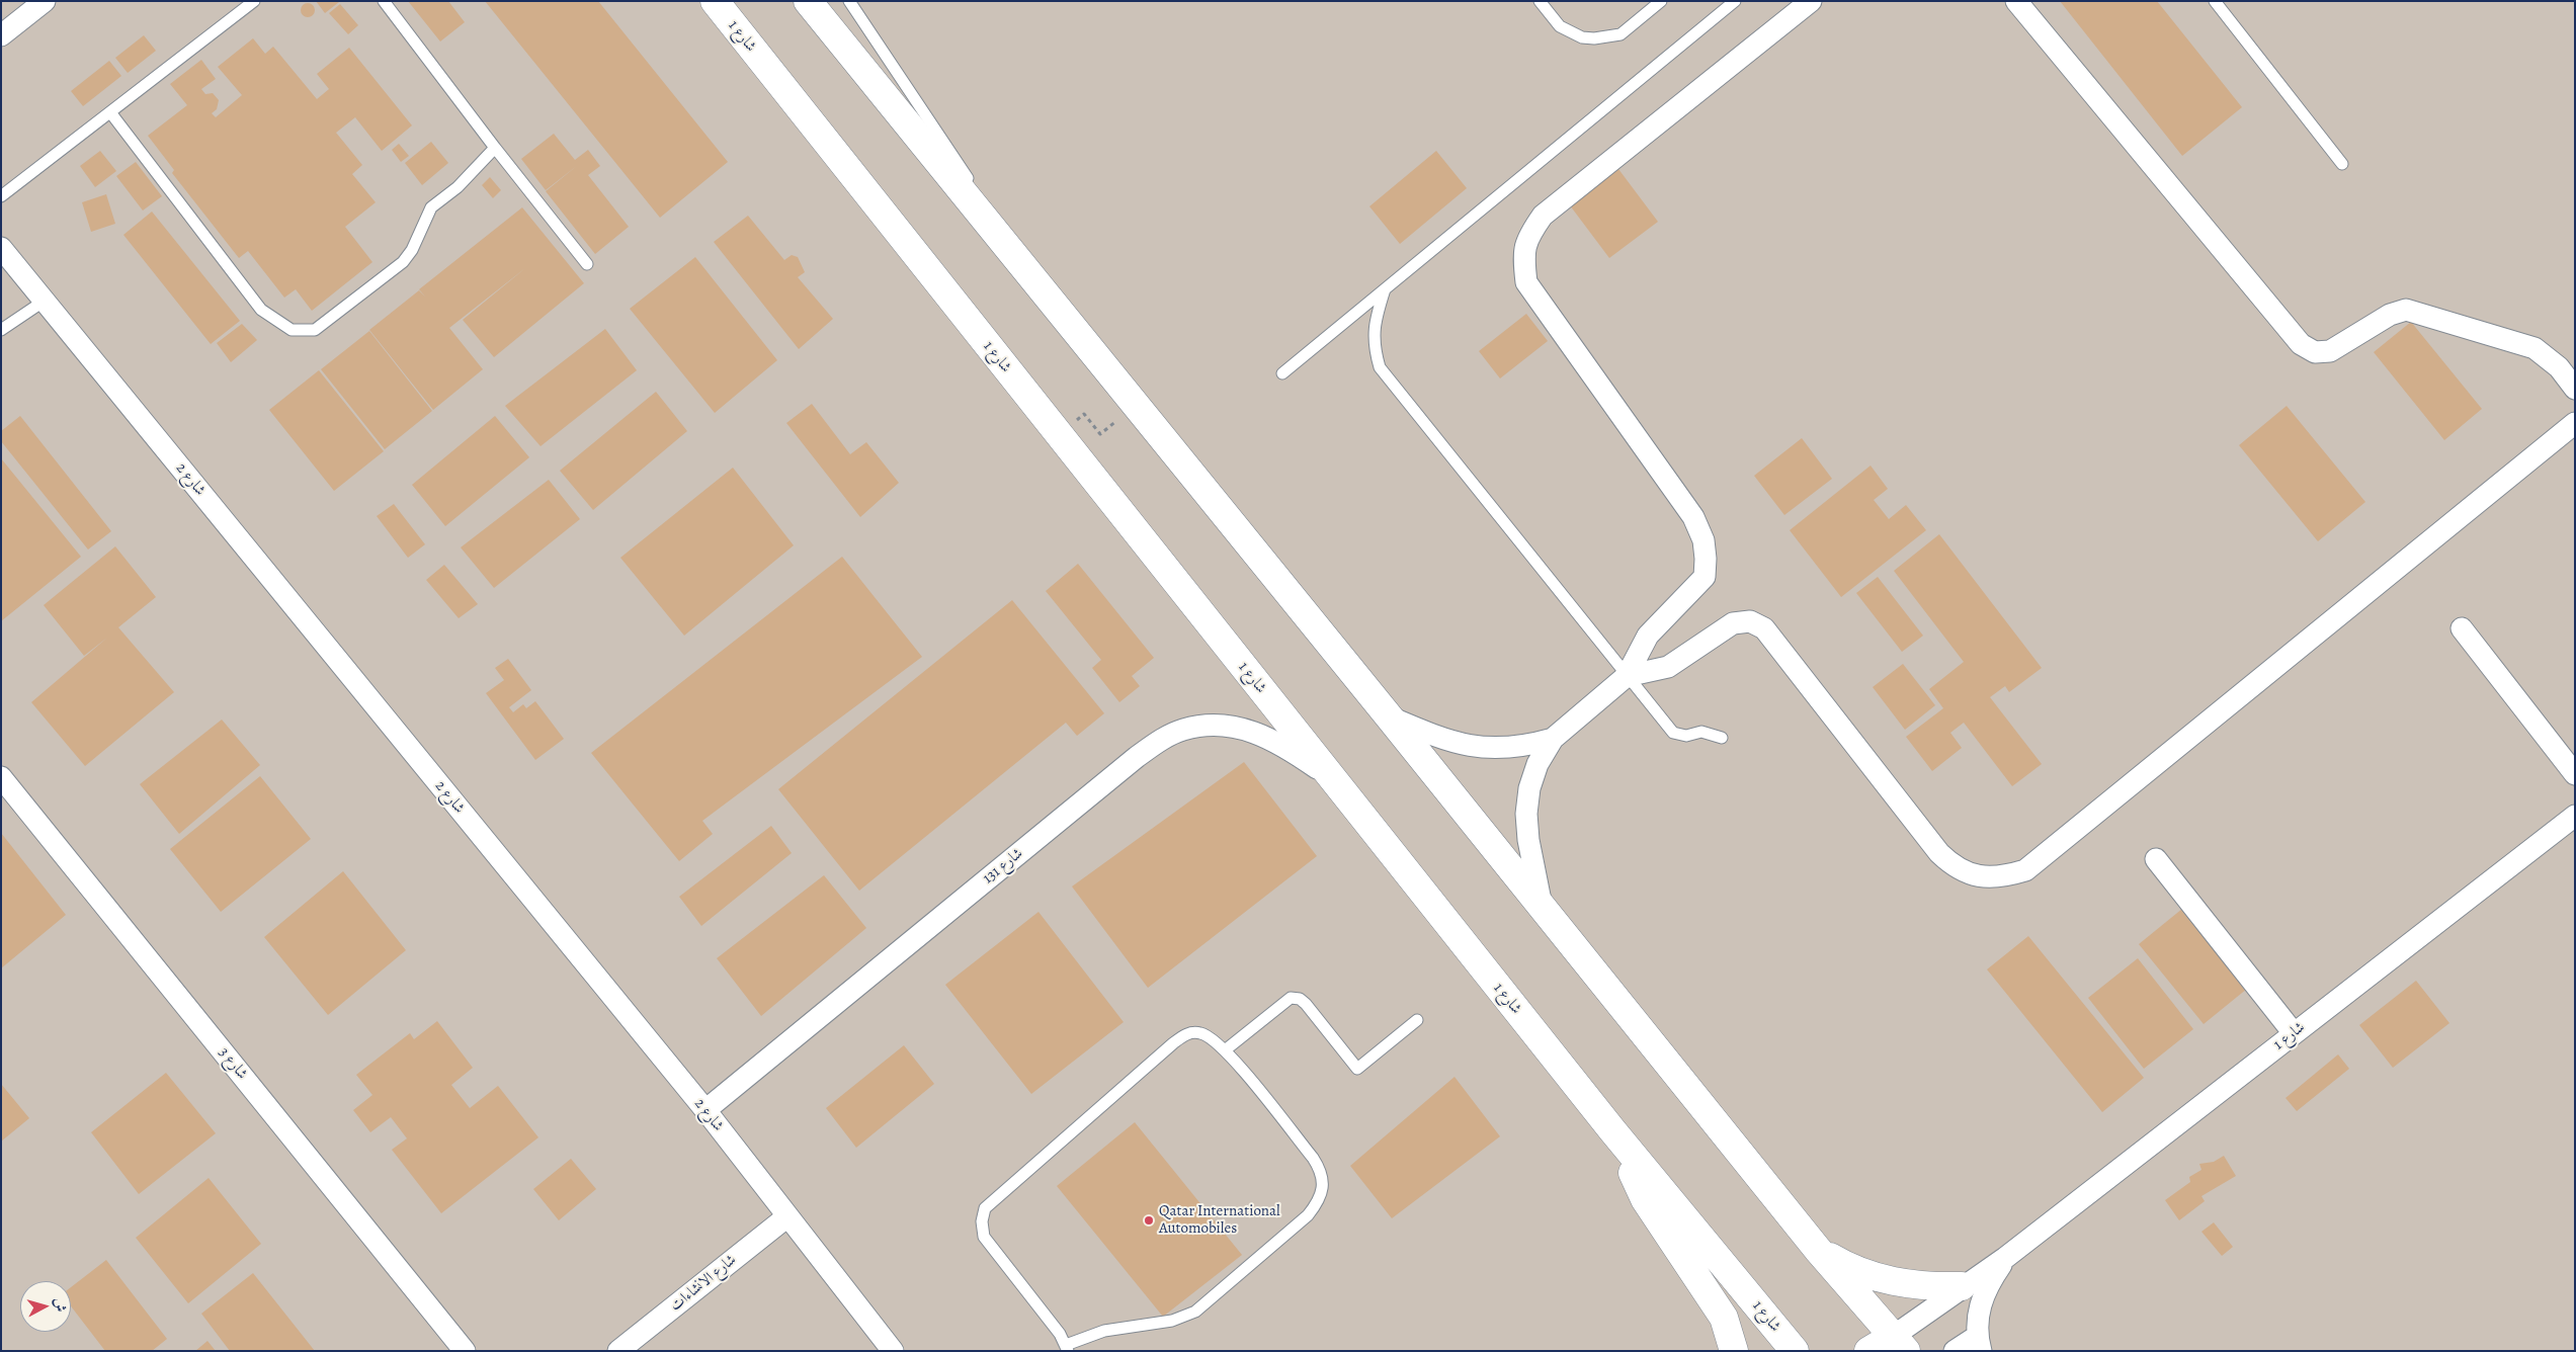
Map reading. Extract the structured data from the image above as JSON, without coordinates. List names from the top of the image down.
{
  "streets": {
    "street": [
      "شارع 1",
      "شارع 2",
      "شارع 131",
      "شارع 3",
      "شارع الانشاءات"
    ]
  },
  "crossings": [
    ["شارع 1", "شارع 131"],
    ["شارع 2", "شارع 131"],
    ["شارع 2", "شارع الانشاءات"]
  ],
  "places": ["Qatar International Automobiles"],
  "north": "right"
}
